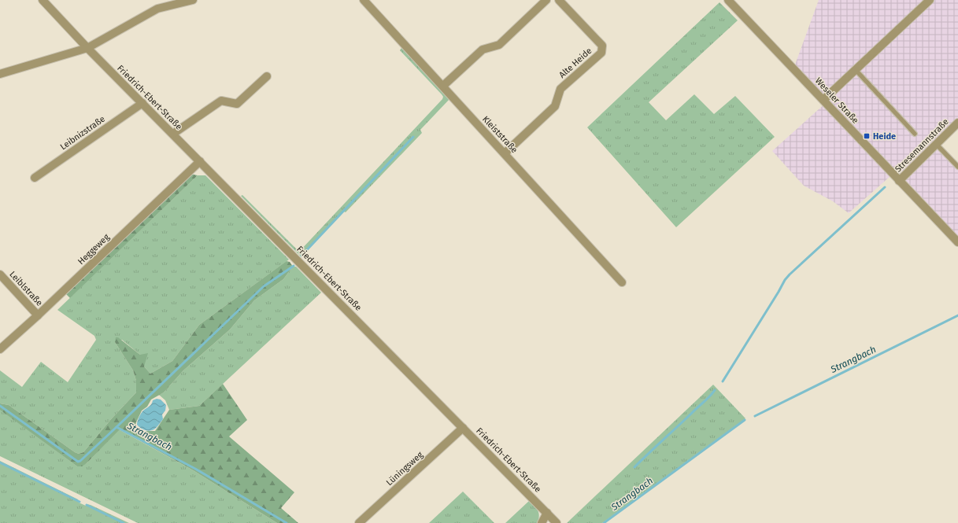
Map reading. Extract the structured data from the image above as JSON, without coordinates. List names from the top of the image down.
{
  "streets": {
    "street": [
      "Alte Heide",
      "Friedrich-Ebert-Straße",
      "Weseler Straße",
      "Leibnizstraße",
      "Kleiststraße",
      "Stresemannstraße",
      "Heggeweg",
      "Leiblstraße",
      "Lüningsweg"
    ]
  },
  "crossings": [
    ["Alte Heide", "Kleiststraße"],
    ["Friedrich-Ebert-Straße", "Leibnizstraße"],
    ["Friedrich-Ebert-Straße", "Heggeweg"],
    ["Friedrich-Ebert-Straße", "Lüningsweg"],
    ["Weseler Straße", "Stresemannstraße"],
    ["Heggeweg", "Leiblstraße"]
  ],
  "water": ["Strangbach"],
  "places": {
    "transit": ["Heide"]
  }
}
